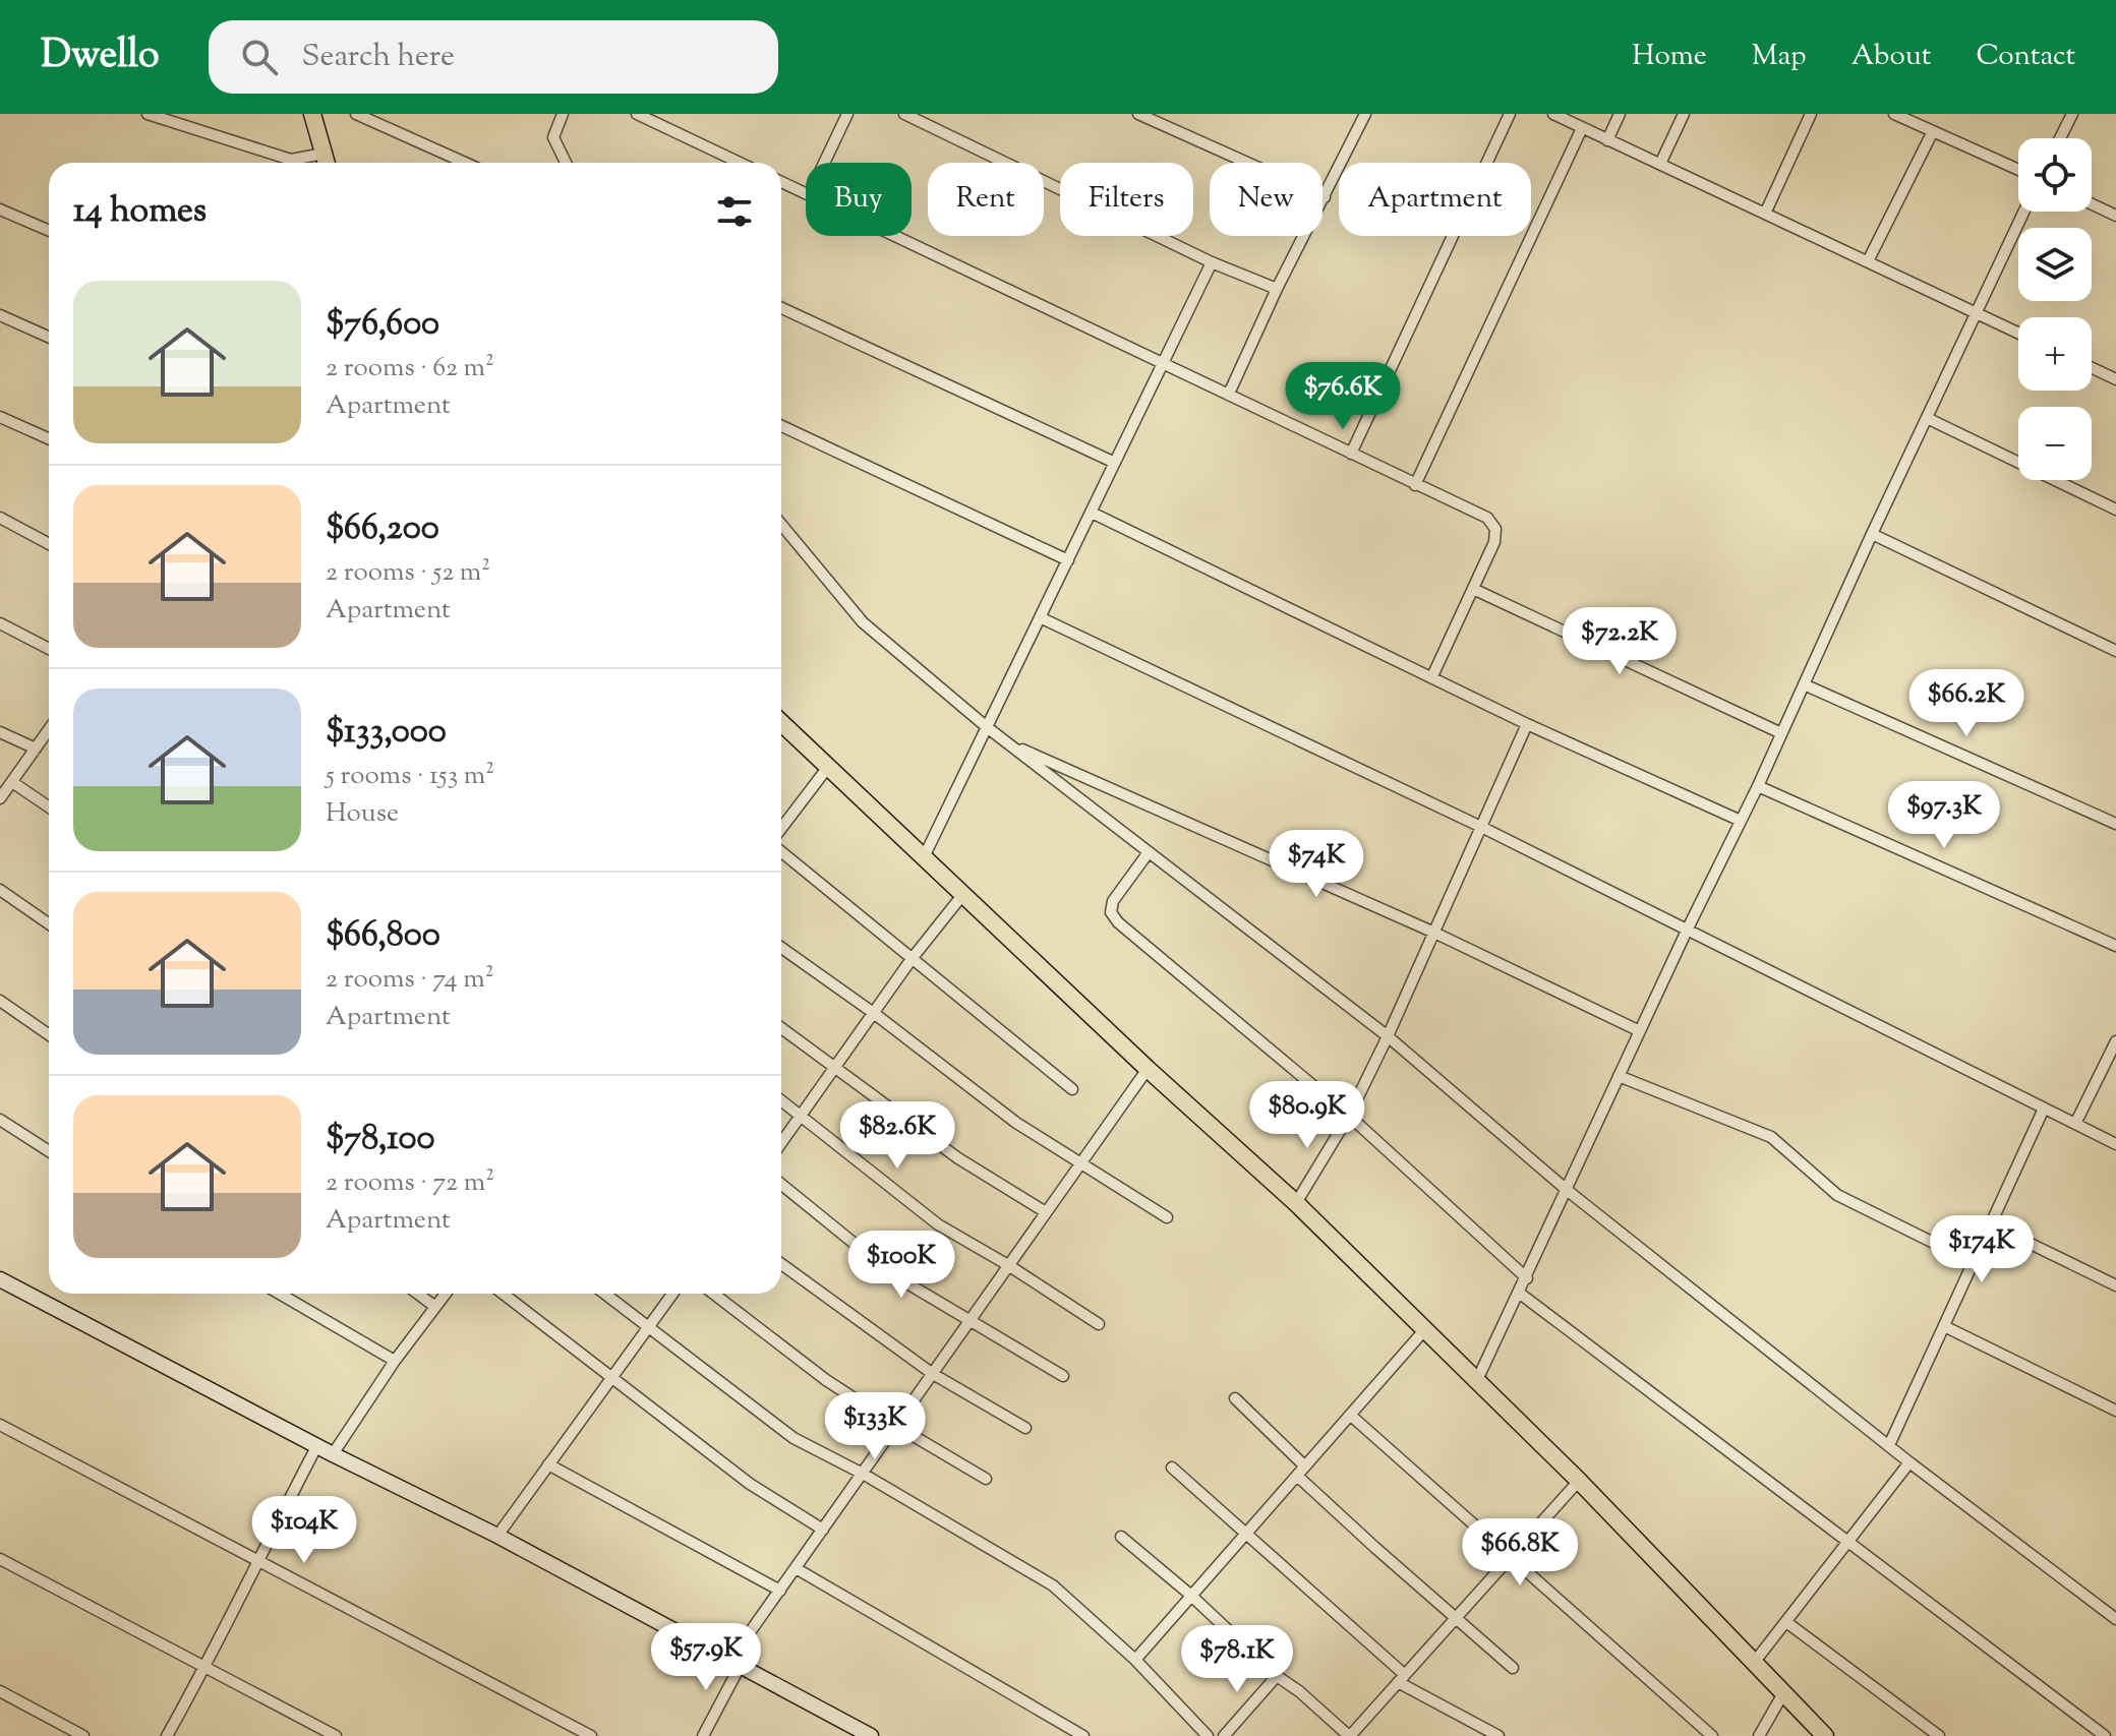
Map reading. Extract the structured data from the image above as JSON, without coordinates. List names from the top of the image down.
{
  "page": {
    "header": "Dwello",
    "search": "Search here",
    "nav": [
      "Home",
      "Map",
      "About",
      "Contact"
    ],
    "map_buttons": ["+", "−"],
    "chip": [
      "Buy",
      "Rent",
      "Filters",
      "New",
      "Apartment"
    ],
    "heading": "14 homes",
    "list": [
      {
        "name": "$76,600",
        "note": "2 rooms · 62 m² · Apartment"
      },
      {
        "name": "$66,200",
        "note": "2 rooms · 52 m² · Apartment"
      },
      {
        "name": "$133,000",
        "note": "5 rooms · 153 m² · House"
      },
      {
        "name": "$66,800",
        "note": "2 rooms · 74 m² · Apartment"
      },
      {
        "name": "$78,100",
        "note": "2 rooms · 72 m² · Apartment"
      }
    ],
    "price": [
      "$76.6K",
      "$72.2K",
      "$66.2K",
      "$97.3K",
      "$74K",
      "$80.9K",
      "$82.6K",
      "$174K",
      "$100K",
      "$133K",
      "$104K",
      "$66.8K",
      "$57.9K",
      "$78.1K"
    ]
  }
}
